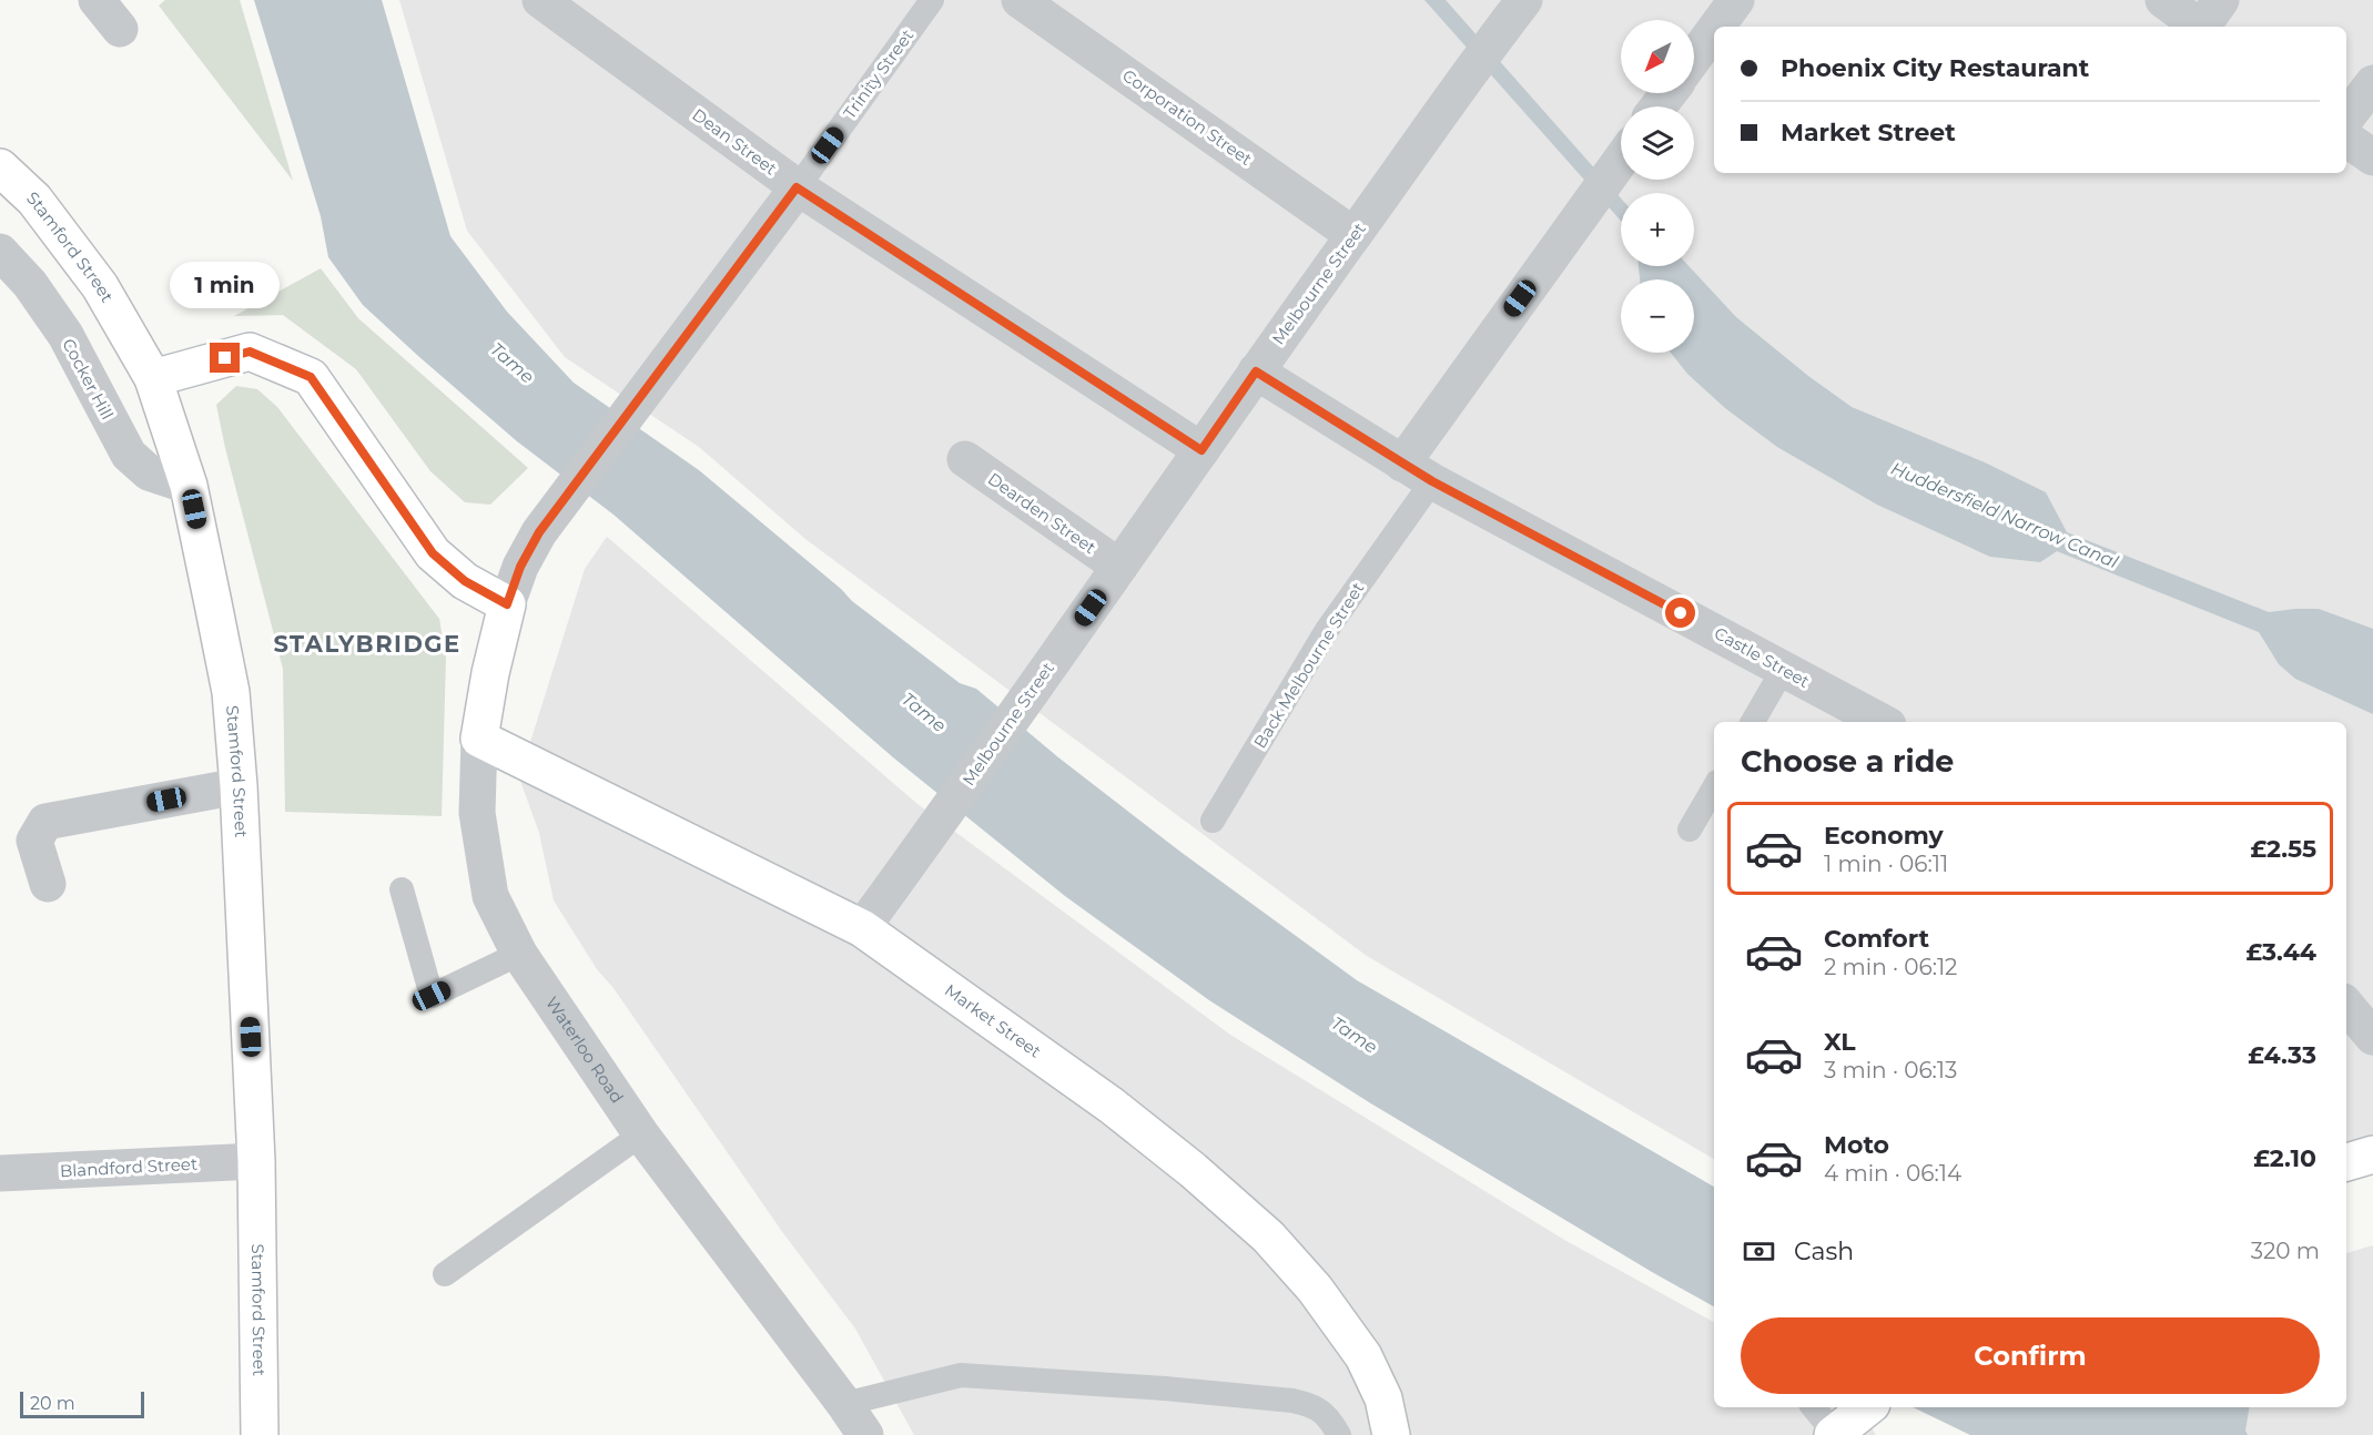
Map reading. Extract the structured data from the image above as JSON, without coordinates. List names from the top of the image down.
{
  "streets": {
    "main road": ["Stamford Street", "Market Street", "Waterloo Road"],
    "street": [
      "Trinity Street",
      "Corporation Street",
      "Dean Street",
      "Melbourne Street",
      "Cocker Hill",
      "Dearden Street",
      "Castle Street",
      "Back Melbourne Street",
      "Blandford Street"
    ]
  },
  "crossings": [
    ["Trinity Street", "Dean Street"],
    ["Trinity Street", "Waterloo Road"],
    ["Corporation Street", "Melbourne Street"],
    ["Dean Street", "Melbourne Street"],
    ["Stamford Street", "Cocker Hill"],
    ["Stamford Street", "Blandford Street"],
    ["Melbourne Street", "Dearden Street"],
    ["Melbourne Street", "Castle Street"],
    ["Melbourne Street", "Market Street"],
    ["Castle Street", "Back Melbourne Street"],
    ["Market Street", "Waterloo Road"]
  ],
  "districts": ["STALYBRIDGE"],
  "water": ["Tame", "Huddersfield Narrow Canal"],
  "scale_bar": "20 m",
  "north": "bottom left",
  "page": {
    "map_buttons": ["+", "−"],
    "banner": ["Phoenix City Restaurant", "Market Street"],
    "bubble": "1 min",
    "heading": "Choose a ride",
    "list": [
      {
        "name": "Economy",
        "note": "1 min · 06:11",
        "value": "£2.55"
      },
      {
        "name": "Comfort",
        "note": "2 min · 06:12",
        "value": "£3.44"
      },
      {
        "name": "XL",
        "note": "3 min · 06:13",
        "value": "£4.33"
      },
      {
        "name": "Moto",
        "note": "4 min · 06:14",
        "value": "£2.10"
      }
    ],
    "pay": ["Cash", "320 m"],
    "buttons": "Confirm",
    "scale": "20 m"
  }
}
